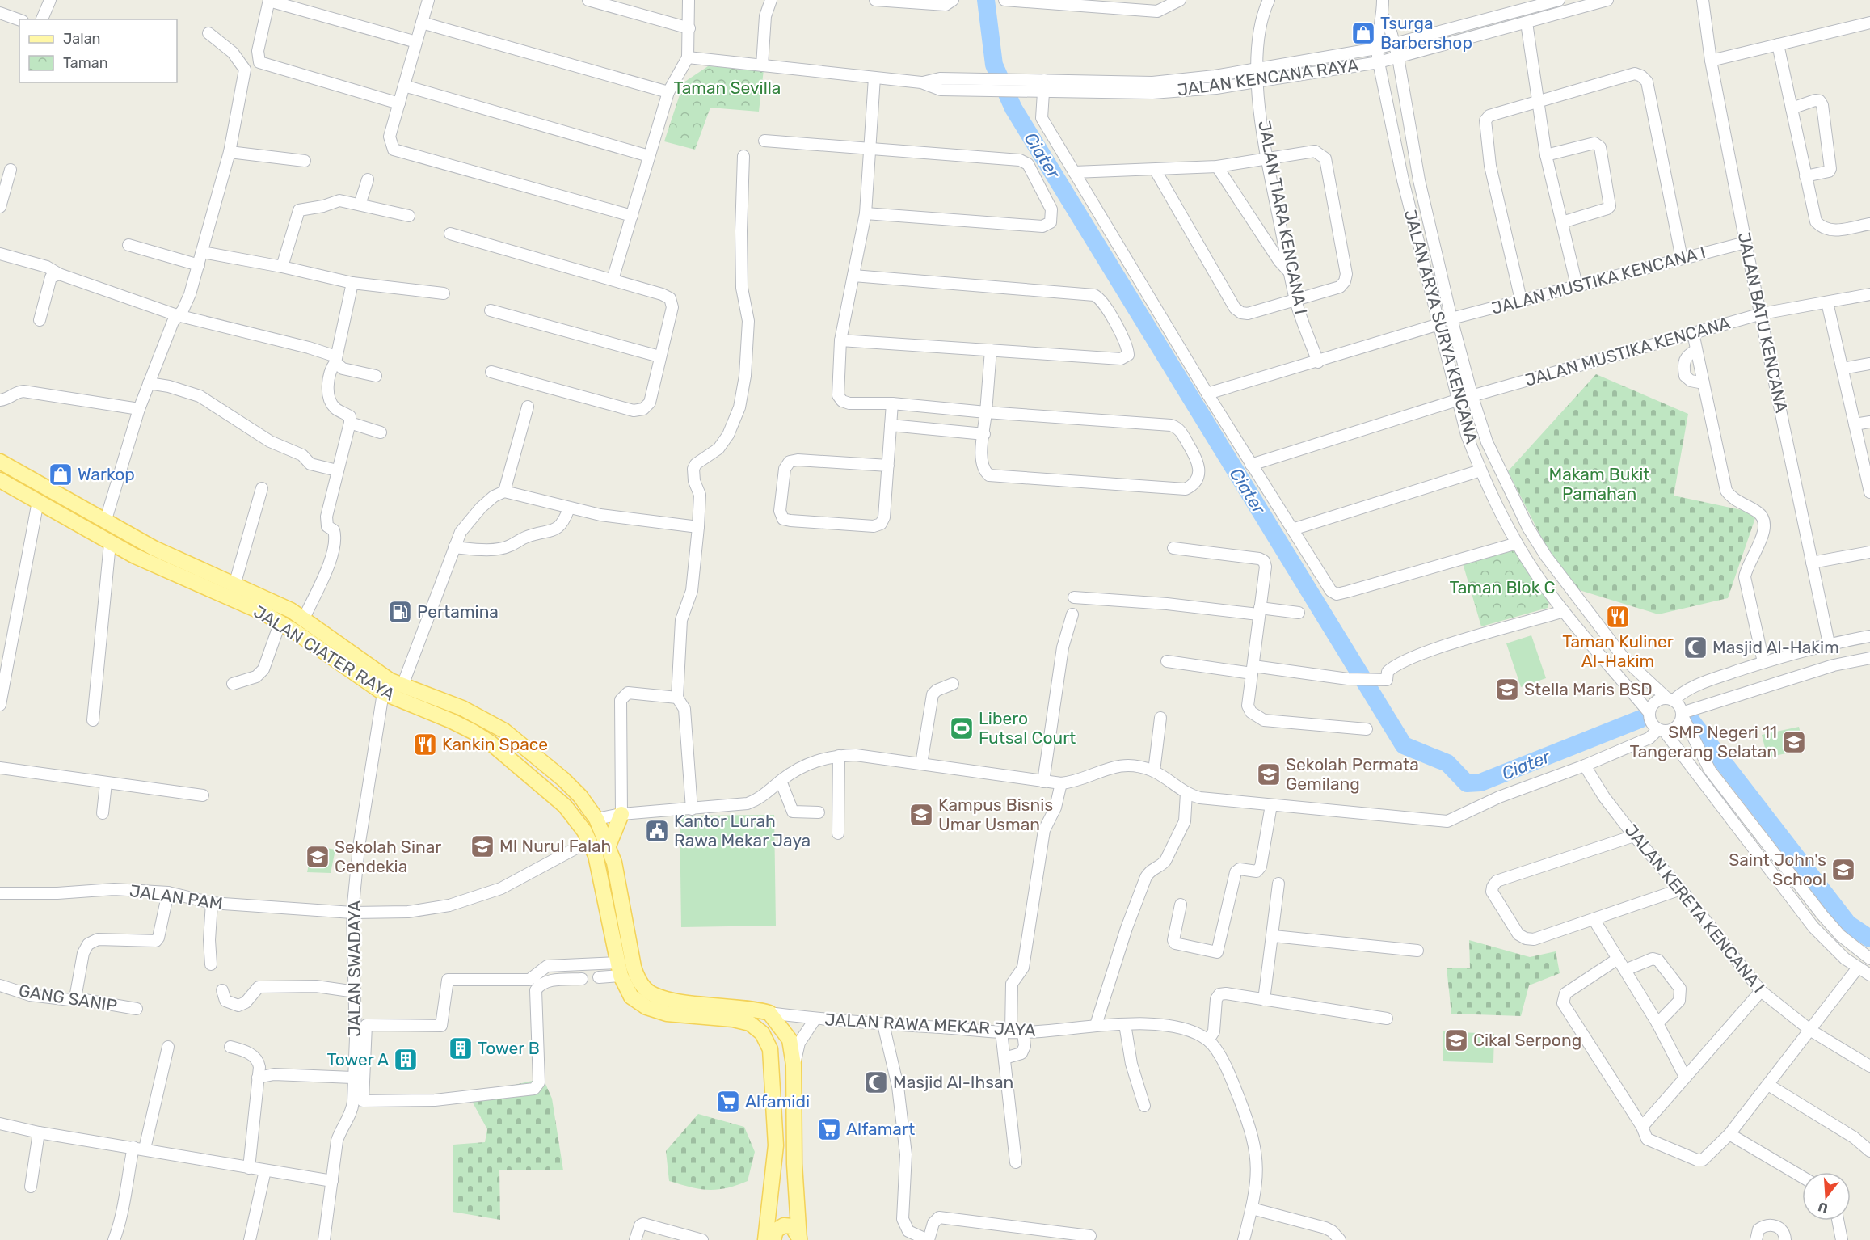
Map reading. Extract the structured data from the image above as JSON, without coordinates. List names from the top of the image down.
{
  "streets": {
    "main road": ["JALAN CIATER RAYA"],
    "street": [
      "JALAN KENCANA RAYA",
      "JALAN TIARA KENCANA I",
      "JALAN MUSTIKA KENCANA I",
      "JALAN BATU KENCANA",
      "JALAN ARYA SURYA KENCANA",
      "JALAN MUSTIKA KENCANA",
      "JALAN PAM",
      "JALAN KERETA KENCANA I",
      "JALAN SWADAYA",
      "GANG SANIP",
      "JALAN RAWA MEKAR JAYA"
    ]
  },
  "crossings": [
    ["JALAN KENCANA RAYA", "JALAN TIARA KENCANA I"],
    ["JALAN KENCANA RAYA", "JALAN ARYA SURYA KENCANA"],
    ["JALAN MUSTIKA KENCANA I", "JALAN BATU KENCANA"],
    ["JALAN MUSTIKA KENCANA I", "JALAN ARYA SURYA KENCANA"],
    ["JALAN BATU KENCANA", "JALAN MUSTIKA KENCANA"],
    ["JALAN ARYA SURYA KENCANA", "JALAN MUSTIKA KENCANA"],
    ["JALAN CIATER RAYA", "JALAN PAM"],
    ["JALAN CIATER RAYA", "JALAN SWADAYA"],
    ["JALAN CIATER RAYA", "JALAN RAWA MEKAR JAYA"],
    ["JALAN PAM", "JALAN SWADAYA"]
  ],
  "water": ["Ciater"],
  "parks": ["Taman Sevilla", "Makam Bukit Pamahan", "Taman Blok C"],
  "places": {
    "shop": ["Tsurga Barbershop", "Warkop"],
    "fuel station": ["Pertamina"],
    "restaurant": ["Taman Kuliner Al-Hakim", "Kankin Space"],
    "mosque": ["Masjid Al-Hakim", "Masjid Al-Ihsan"],
    "school or university": [
      "Stella Maris BSD",
      "SMP Negeri 11 Tangerang Selatan",
      "Sekolah Permata Gemilang",
      "Kampus Bisnis Umar Usman",
      "MI Nurul Falah",
      "Sekolah Sinar Cendekia",
      "Saint John's School",
      "Cikal Serpong"
    ],
    "sports": ["Libero Futsal Court"],
    "public building": ["Kantor Lurah Rawa Mekar Jaya"],
    "building": ["Tower B", "Tower A"],
    "supermarket": ["Alfamidi", "Alfamart"]
  },
  "legend": ["Jalan", "Taman"],
  "north": "bottom"
}
